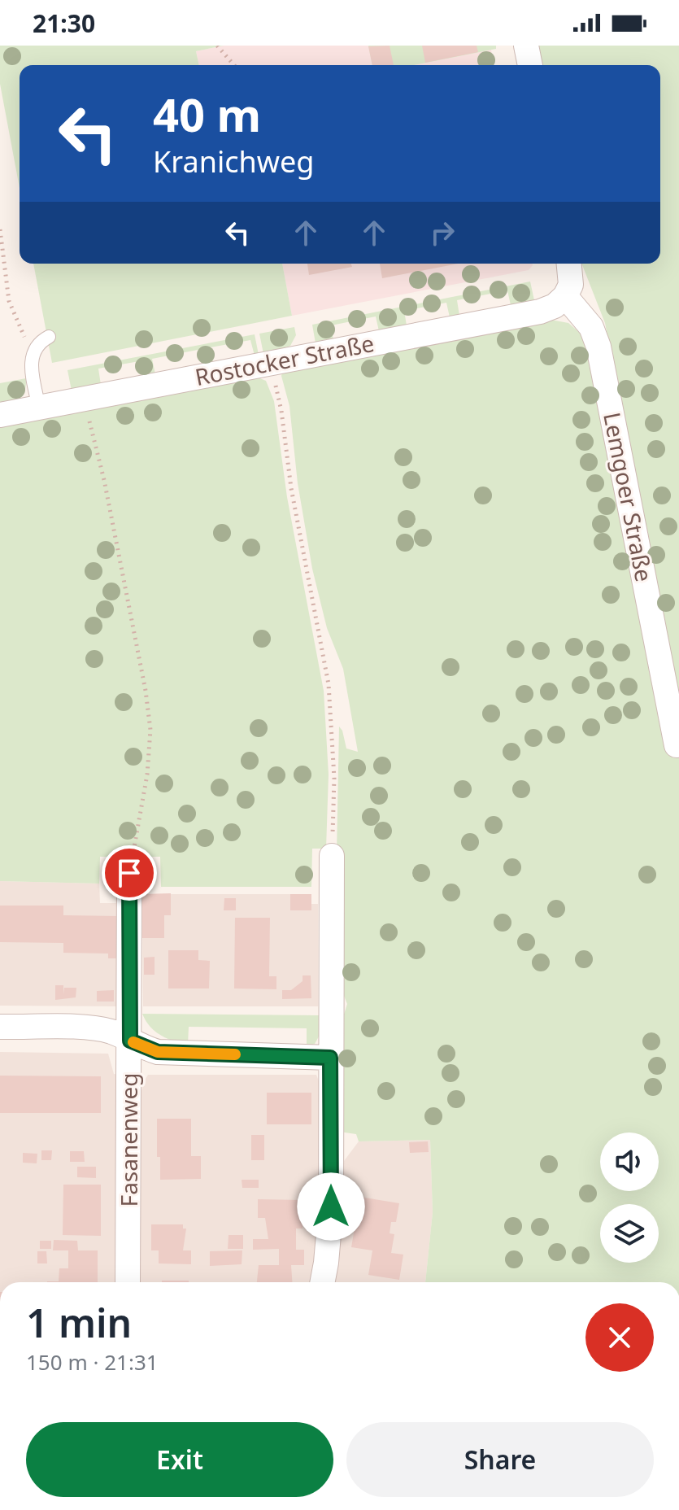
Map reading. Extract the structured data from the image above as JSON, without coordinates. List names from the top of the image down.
{
  "streets": {
    "street": ["Rostocker Straße", "Lemgoer Straße", "Fasanenweg"]
  },
  "crossings": [
    ["Rostocker Straße", "Lemgoer Straße"]
  ],
  "page": {
    "status": "21:30",
    "turn": ["40 m", "Kranichweg"],
    "heading": ["1 min", "150 m · 21:31"],
    "buttons": ["Exit", "Share"]
  }
}
